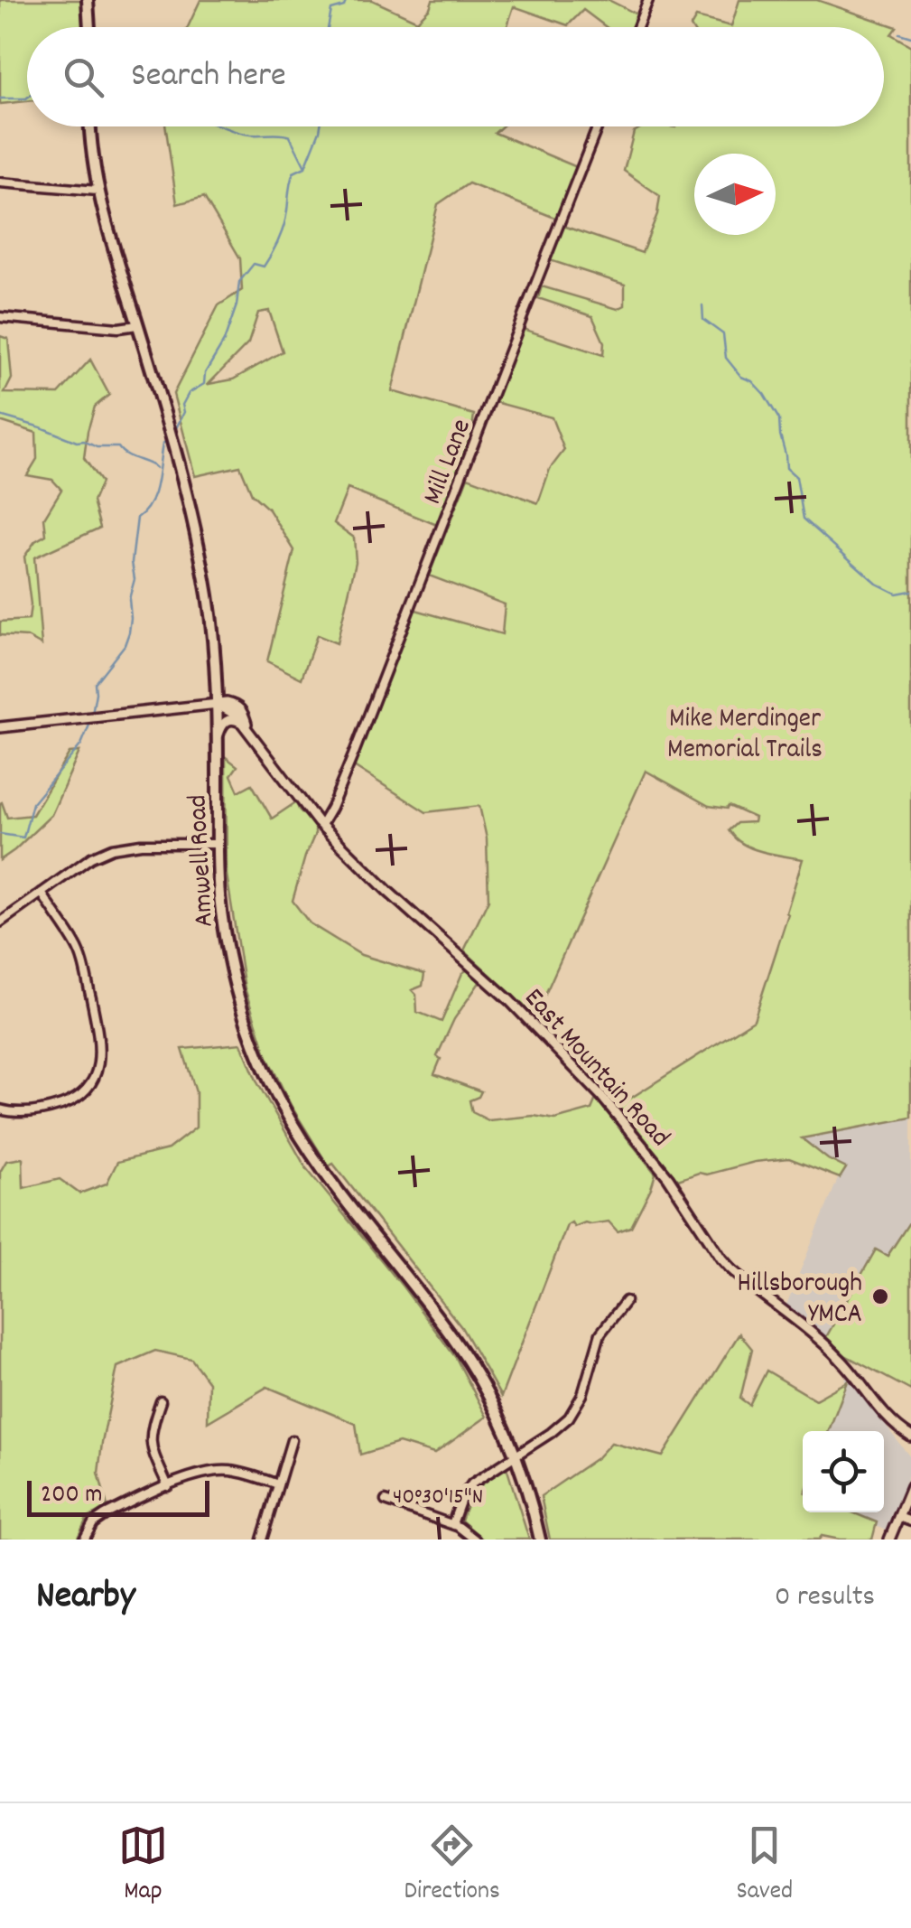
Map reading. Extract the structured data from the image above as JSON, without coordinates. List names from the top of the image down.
{
  "streets": {
    "main road": ["Amwell Road"],
    "street": ["Mill Lane", "East Mountain Road"]
  },
  "crossings": [
    ["Mill Lane", "East Mountain Road"],
    ["Amwell Road", "East Mountain Road"]
  ],
  "parks": ["Mike Merdinger Memorial Trails"],
  "places": ["Hillsborough YMCA"],
  "scale_bar": "200 m",
  "north": "right",
  "page": {
    "search": "Search here",
    "scale": "200 m",
    "heading": ["Nearby", "0 results"],
    "nav": ["Map", "Directions", "Saved"]
  },
  "coordinates": ["40°30'15\"N"]
}
